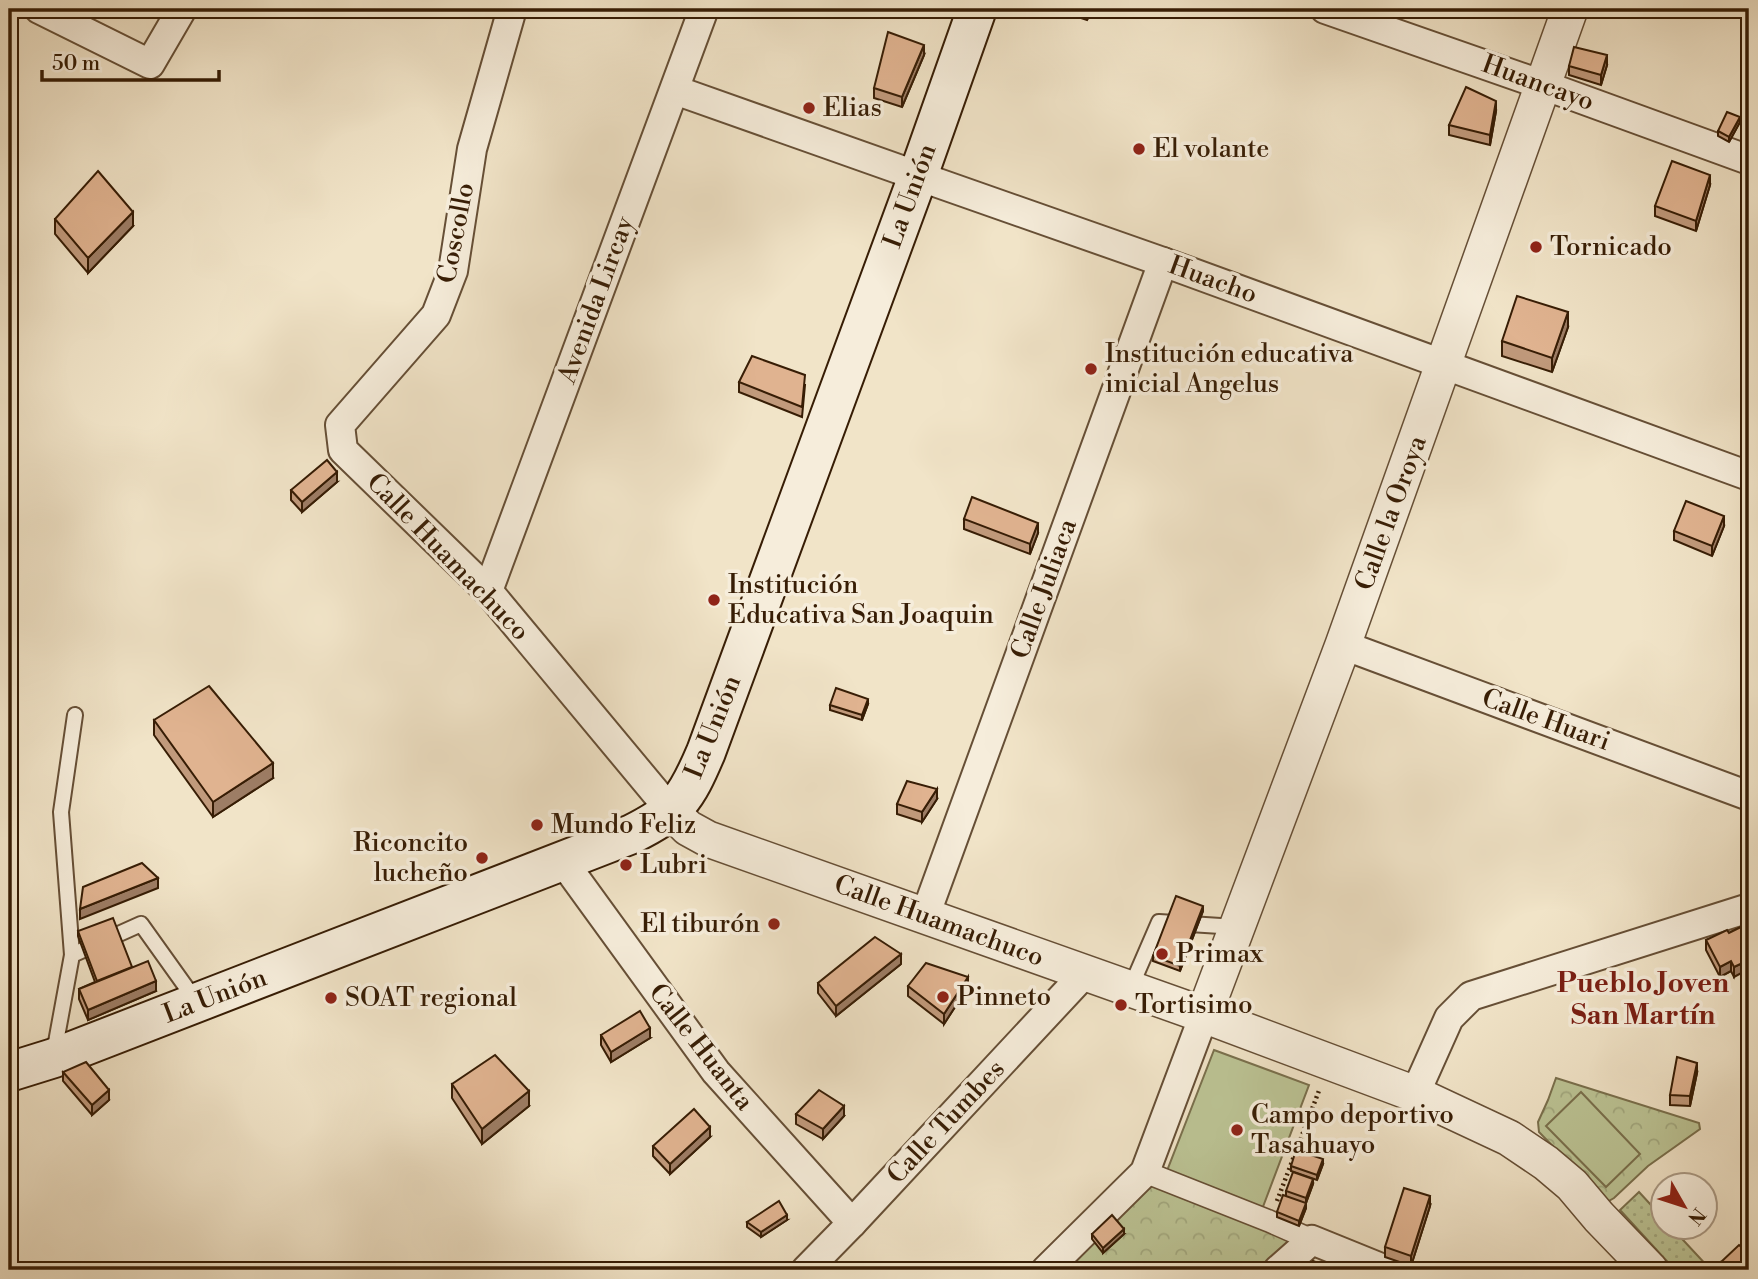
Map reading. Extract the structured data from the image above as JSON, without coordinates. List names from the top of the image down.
{
  "streets": {
    "main road": ["La Unión"],
    "street": [
      "Huancayo",
      "Coscollo",
      "Huacho",
      "Avenida Lircay",
      "Calle la Oroya",
      "Calle Huamachuco",
      "Calle Juliaca",
      "Calle Huari",
      "Calle Huanta",
      "Calle Tumbes"
    ]
  },
  "crossings": [
    ["Huancayo", "Calle la Oroya"],
    ["La Unión", "Huacho"],
    ["La Unión", "Calle Huamachuco"],
    ["La Unión", "Calle Huanta"],
    ["Coscollo", "Calle Huamachuco"],
    ["Huacho", "Avenida Lircay"],
    ["Huacho", "Calle la Oroya"],
    ["Huacho", "Calle Juliaca"],
    ["Avenida Lircay", "Calle Huamachuco"],
    ["Calle la Oroya", "Calle Huamachuco"],
    ["Calle la Oroya", "Calle Huari"],
    ["Calle Huamachuco", "Calle Juliaca"],
    ["Calle Huamachuco", "Calle Tumbes"],
    ["Calle Huanta", "Calle Tumbes"]
  ],
  "districts": ["Pueblo Joven San Martín"],
  "places": [
    "Elias",
    "El volante",
    "Tornicado",
    "Institución educativa inicial Angelus",
    "Institución Educativa San Joaquin",
    "Mundo Feliz",
    "Riconcito lucheño",
    "Lubri",
    "El tiburón",
    "Primax",
    "Pinneto",
    "SOAT regional",
    "Tortisimo",
    "Campo deportivo Tasahuayo"
  ],
  "scale_bar": "50 m",
  "north": "bottom right"
}
